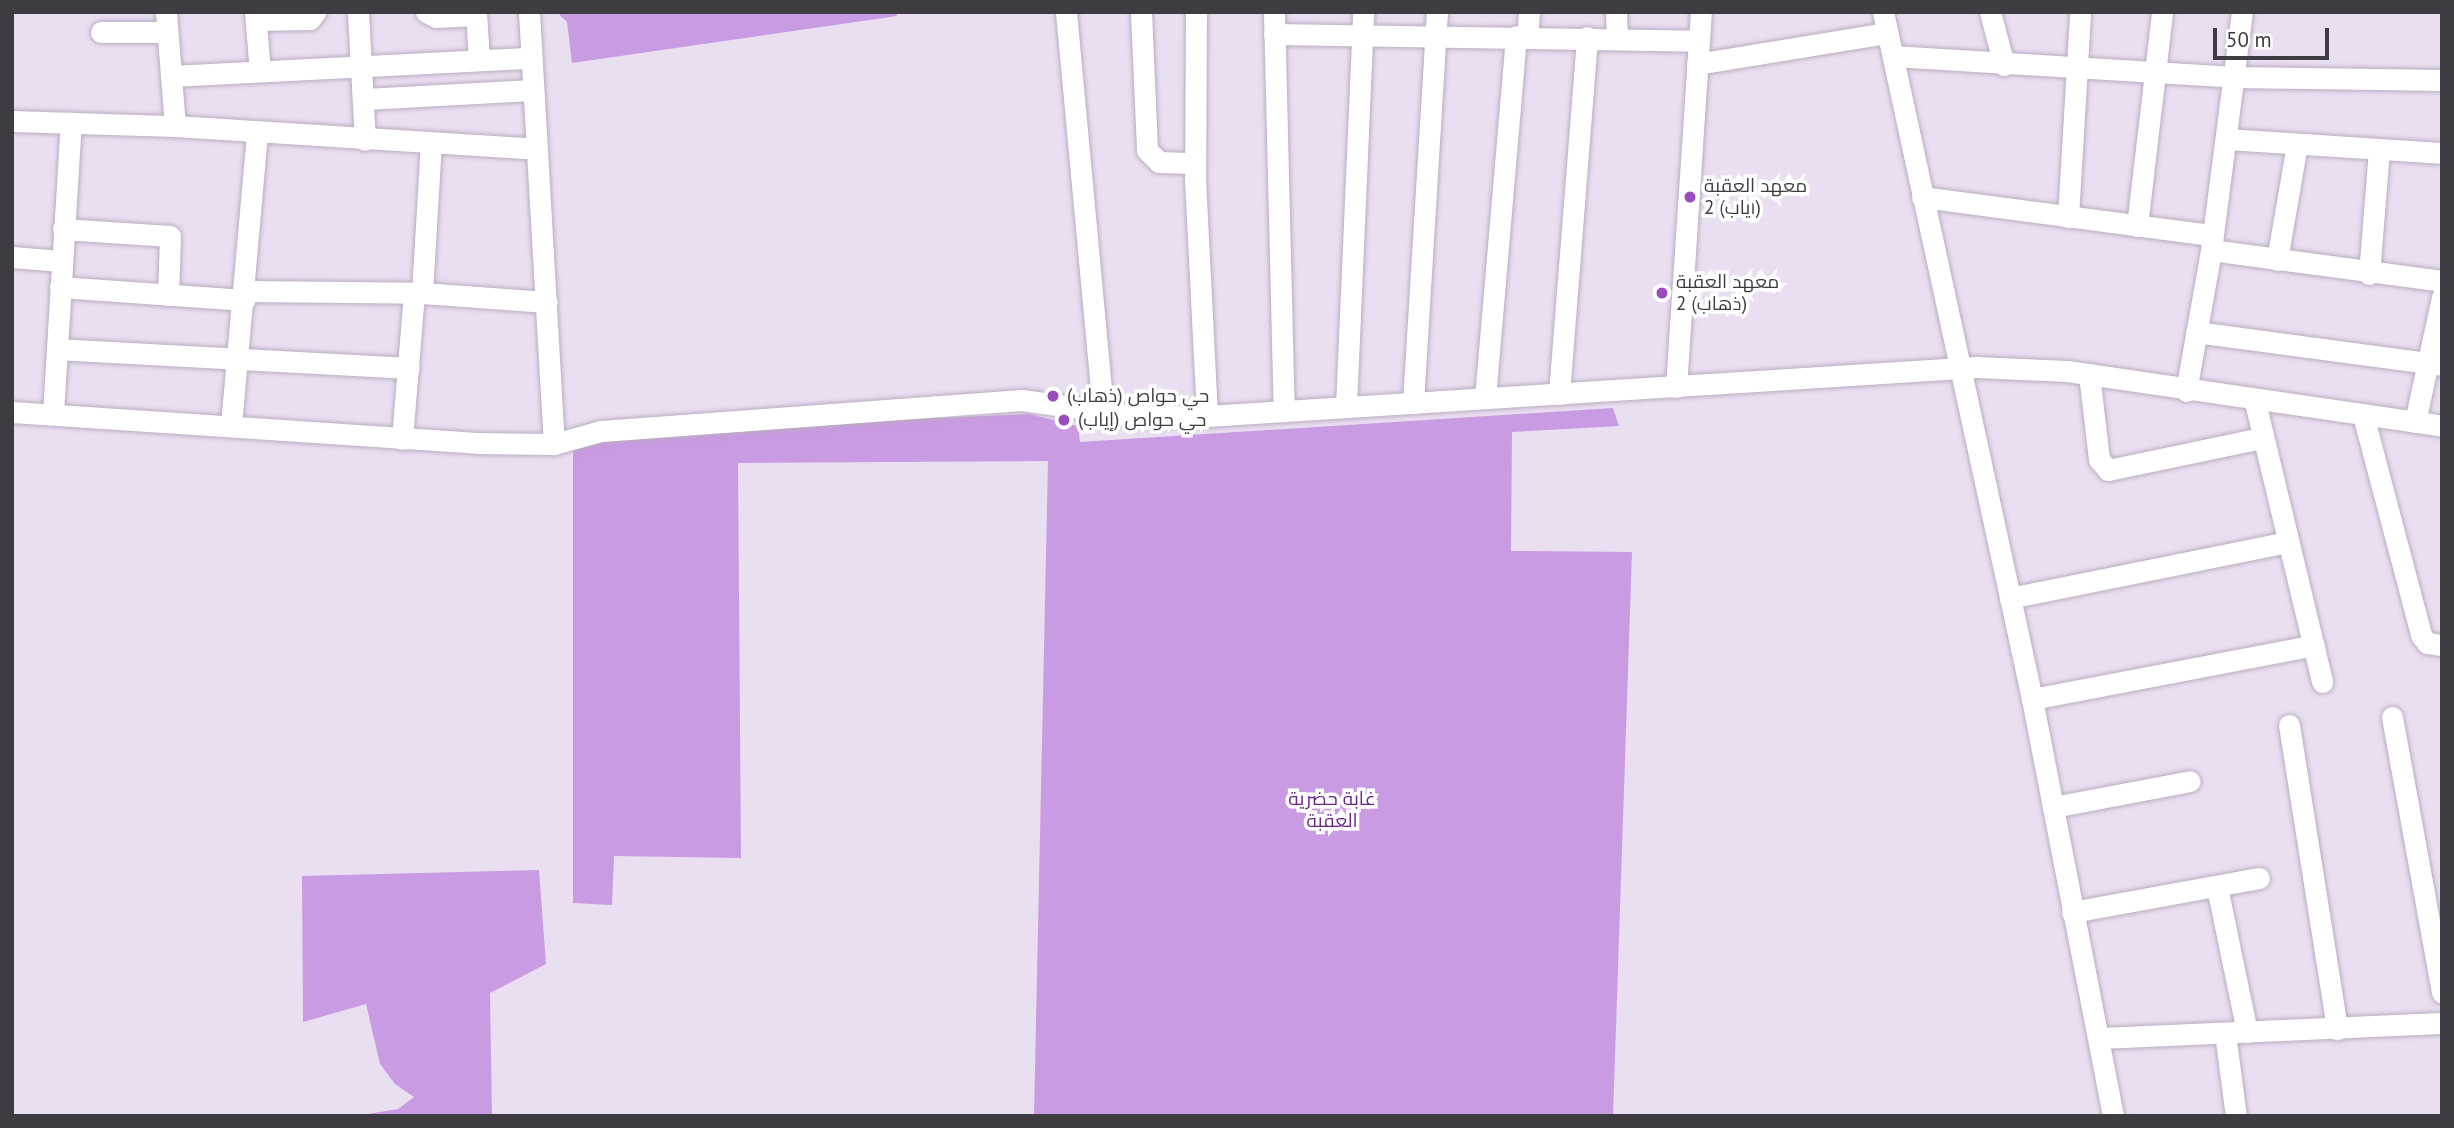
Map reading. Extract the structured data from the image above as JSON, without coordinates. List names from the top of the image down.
{
  "parks": ["غابة حضرية العقبة"],
  "places": [
    "معهد العقبة 2 (إياب)",
    "معهد العقبة 2 (ذهاب)",
    "حي حواص (ذهاب)",
    "حي حواص (إياب)"
  ],
  "scale_bar": "50 m"
}
